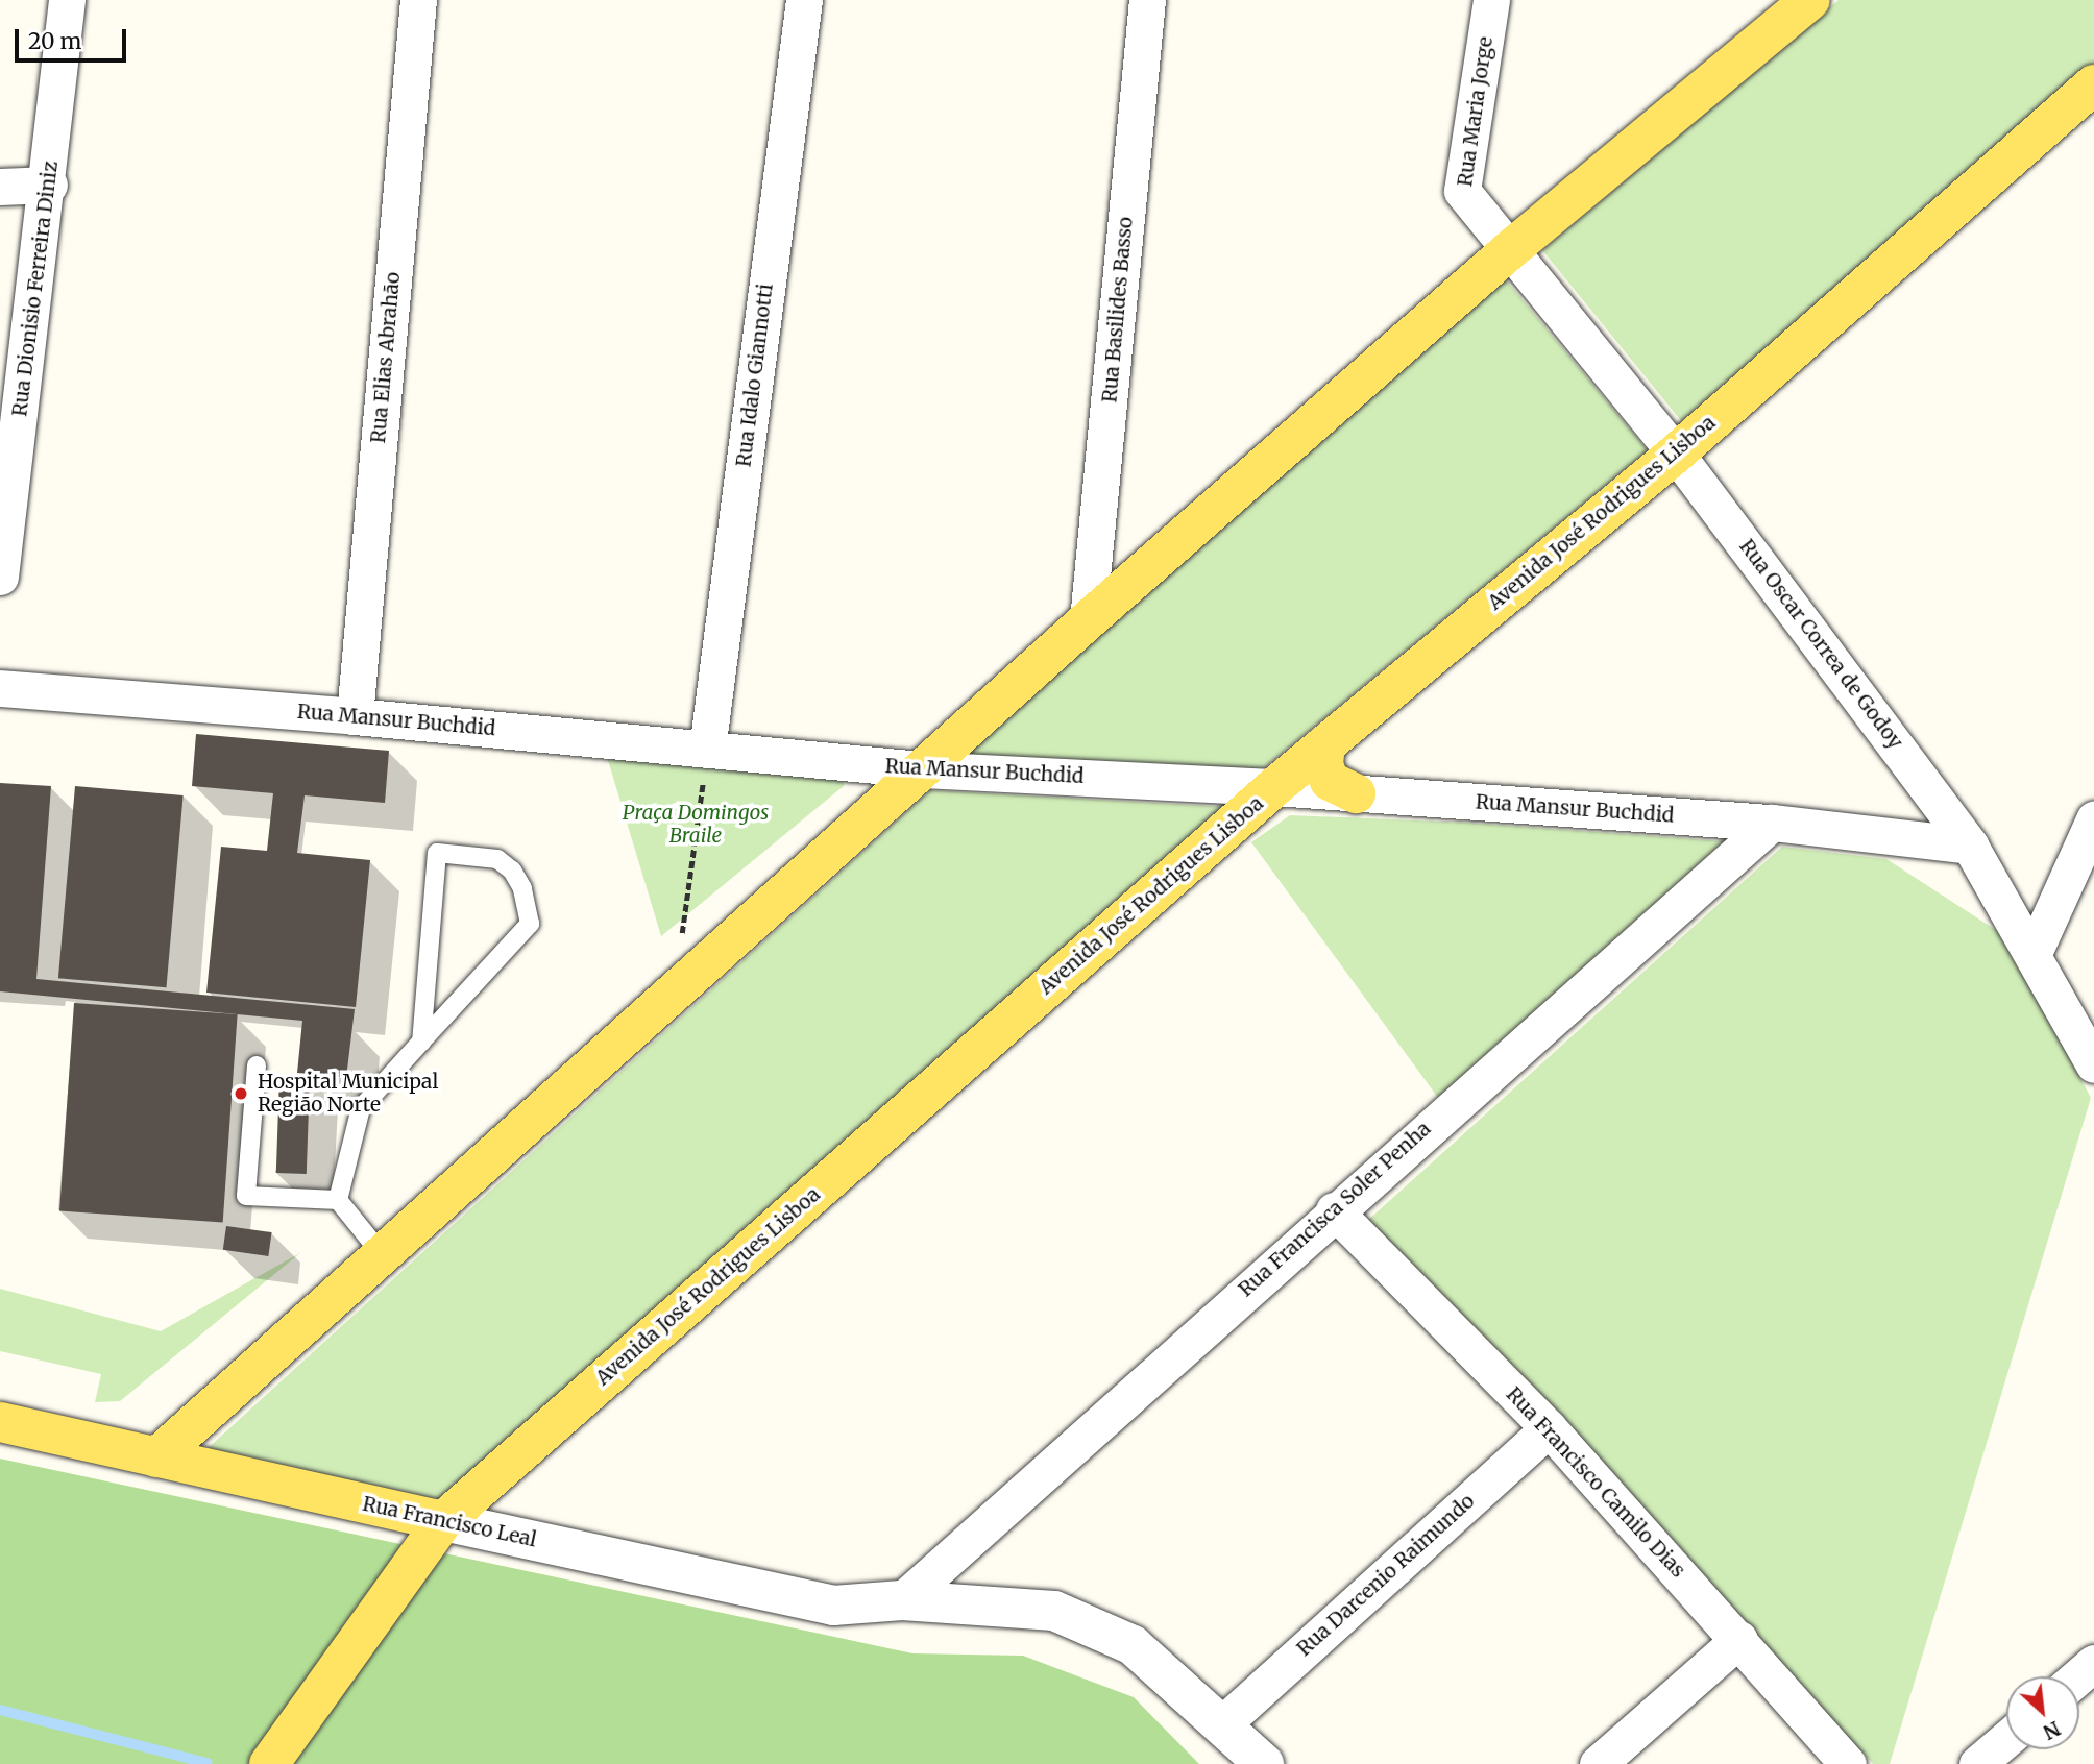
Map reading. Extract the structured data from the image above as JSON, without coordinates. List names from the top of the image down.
{
  "streets": {
    "main road": ["Avenida José Rodrigues Lisboa", "Rua Francisco Leal"],
    "street": [
      "Rua Maria Jorge",
      "Rua Dionisio Ferreira Diniz",
      "Rua Basilides Basso",
      "Rua Elias Abrahão",
      "Rua Idalo Giannotti",
      "Rua Oscar Correa de Godoy",
      "Rua Mansur Buchdid",
      "Rua Francisca Soler Penha",
      "Rua Francisco Camilo Dias",
      "Rua Darcenio Raimundo"
    ]
  },
  "crossings": [
    ["Rua Maria Jorge", "Rua Oscar Correa de Godoy"],
    ["Rua Elias Abrahão", "Rua Mansur Buchdid"],
    ["Rua Idalo Giannotti", "Rua Mansur Buchdid"],
    ["Avenida José Rodrigues Lisboa", "Rua Oscar Correa de Godoy"],
    ["Avenida José Rodrigues Lisboa", "Rua Mansur Buchdid"],
    ["Avenida José Rodrigues Lisboa", "Rua Francisco Leal"],
    ["Rua Oscar Correa de Godoy", "Rua Mansur Buchdid"],
    ["Rua Mansur Buchdid", "Rua Francisca Soler Penha"],
    ["Rua Francisca Soler Penha", "Rua Francisco Camilo Dias"],
    ["Rua Francisca Soler Penha", "Rua Francisco Leal"],
    ["Rua Francisco Camilo Dias", "Rua Darcenio Raimundo"],
    ["Rua Francisco Leal", "Rua Darcenio Raimundo"]
  ],
  "parks": ["Praça Domingos Braile"],
  "places": ["Hospital Municipal Região Norte"],
  "scale_bar": "20 m",
  "north": "bottom right"
}
